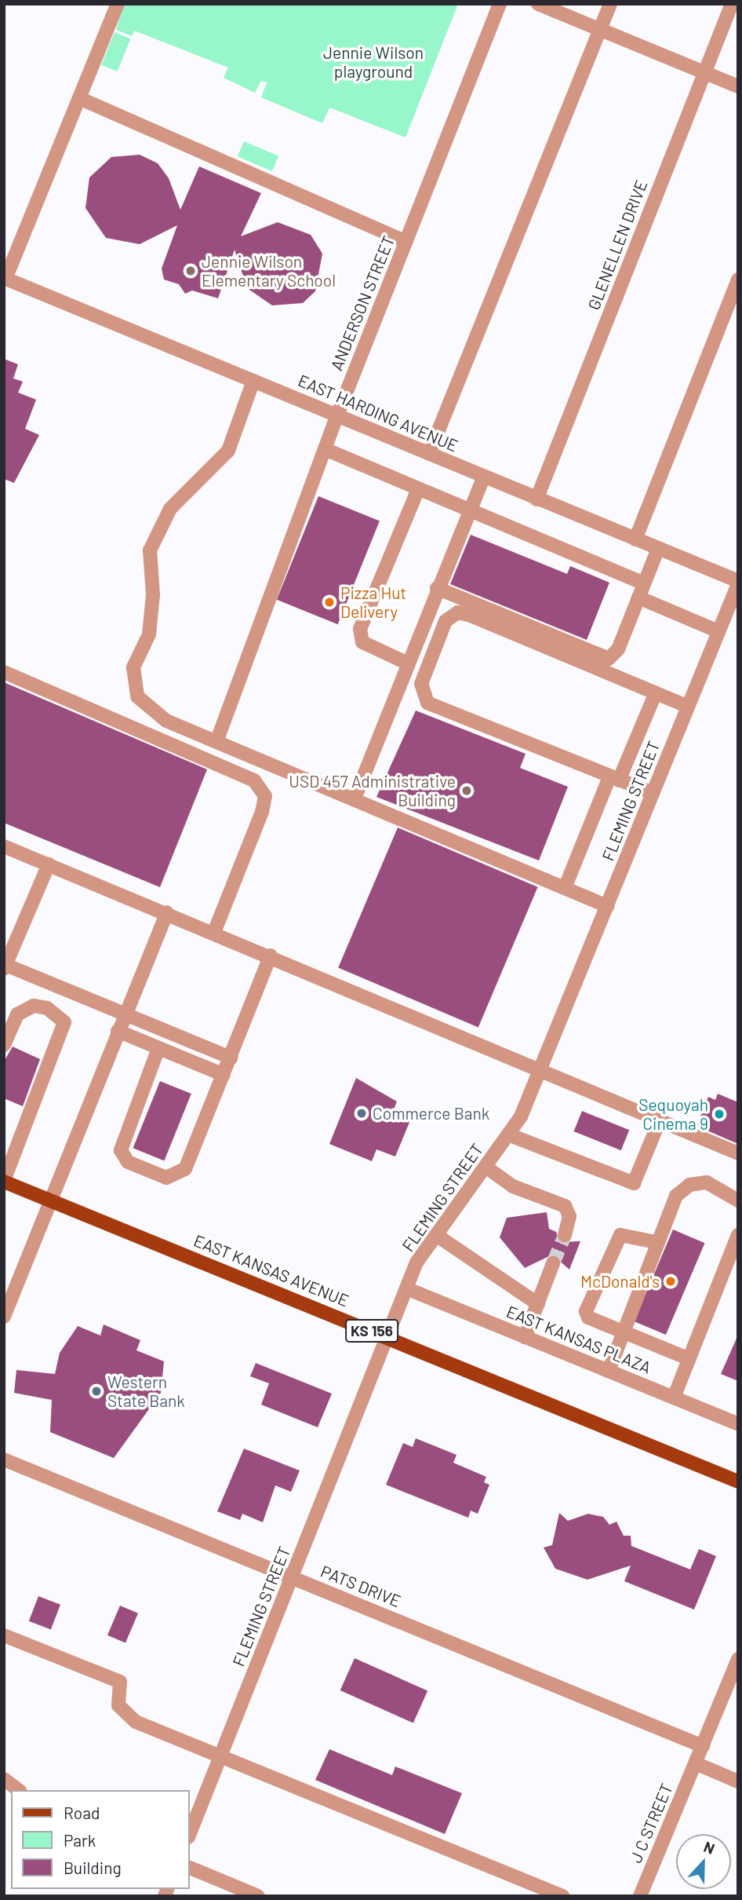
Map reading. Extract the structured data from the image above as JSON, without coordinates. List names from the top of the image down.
{
  "streets": {
    "main road": ["EAST KANSAS AVENUE", "KS 156"],
    "street": [
      "GLENELLEN DRIVE",
      "ANDERSON STREET",
      "EAST HARDING AVENUE",
      "FLEMING STREET",
      "EAST KANSAS PLAZA",
      "PATS DRIVE",
      "J C STREET"
    ]
  },
  "crossings": [
    ["GLENELLEN DRIVE", "EAST HARDING AVENUE"],
    ["ANDERSON STREET", "EAST HARDING AVENUE"],
    ["EAST HARDING AVENUE", "FLEMING STREET"],
    ["FLEMING STREET", "EAST KANSAS AVENUE"],
    ["FLEMING STREET", "EAST KANSAS PLAZA"],
    ["FLEMING STREET", "PATS DRIVE"],
    ["PATS DRIVE", "J C STREET"]
  ],
  "parks": ["Jennie Wilson playground"],
  "places": [
    "Jennie Wilson Elementary School",
    "Pizza Hut Delivery",
    "USD 457 Administrative Building",
    "Commerce Bank",
    "Sequoyah Cinema 9",
    "McDonald's",
    "Western State Bank"
  ],
  "legend": ["Road", "Park", "Building"],
  "north": "top"
}
